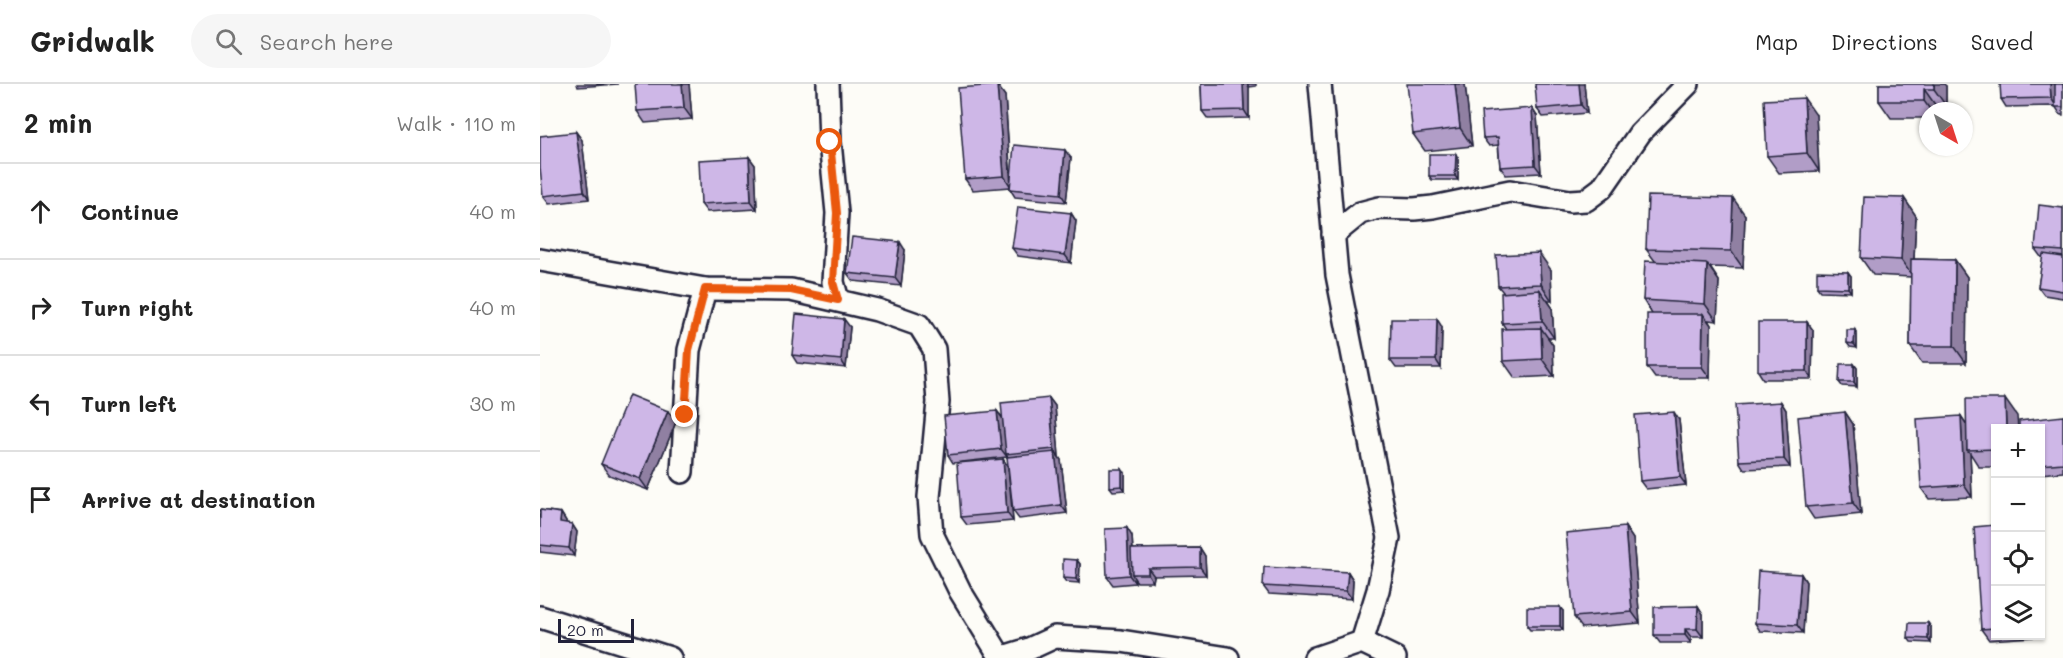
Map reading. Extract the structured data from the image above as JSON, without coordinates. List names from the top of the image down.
{
  "scale_bar": "20 m",
  "north": "bottom right",
  "page": {
    "header": "Gridwalk",
    "search": "Search here",
    "nav": ["Map", "Directions", "Saved"],
    "heading": ["2 min", "Walk · 110 m"],
    "list": [
      ["Continue", "40 m"],
      ["Turn right", "40 m"],
      ["Turn left", "30 m"],
      "Arrive at destination"
    ],
    "map_buttons": ["+", "−"],
    "scale": "20 m"
  }
}
